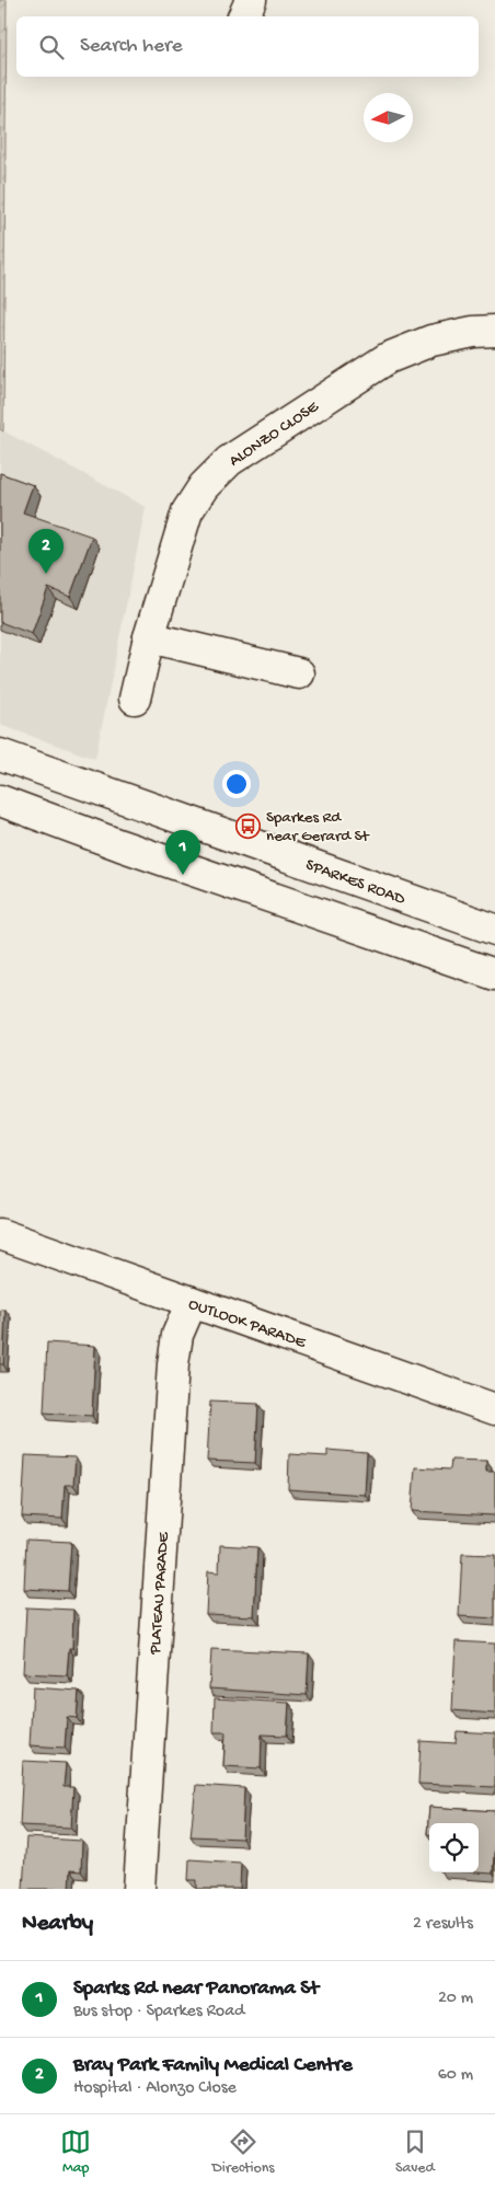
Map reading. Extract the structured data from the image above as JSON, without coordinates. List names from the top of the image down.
{
  "streets": {
    "street": [
      "ALONZO CLOSE",
      "SPARKES ROAD",
      "OUTLOOK PARADE",
      "PLATEAU PARADE"
    ]
  },
  "crossings": [
    ["OUTLOOK PARADE", "PLATEAU PARADE"]
  ],
  "places": {
    "bus stop": ["Sparkes Rd near Gerard St"]
  },
  "north": "left",
  "page": {
    "search": "Search here",
    "pins": ["2", "1"],
    "heading": ["Nearby", "2 results"],
    "list": [
      {
        "mark": "1",
        "name": "Sparks Rd near Panorama St",
        "note": "Bus stop · Sparkes Road",
        "value": "20 m"
      },
      {
        "mark": "2",
        "name": "Bray Park Family Medical Centre",
        "note": "Hospital · Alonzo Close",
        "value": "60 m"
      }
    ],
    "nav": ["Map", "Directions", "Saved"]
  }
}
